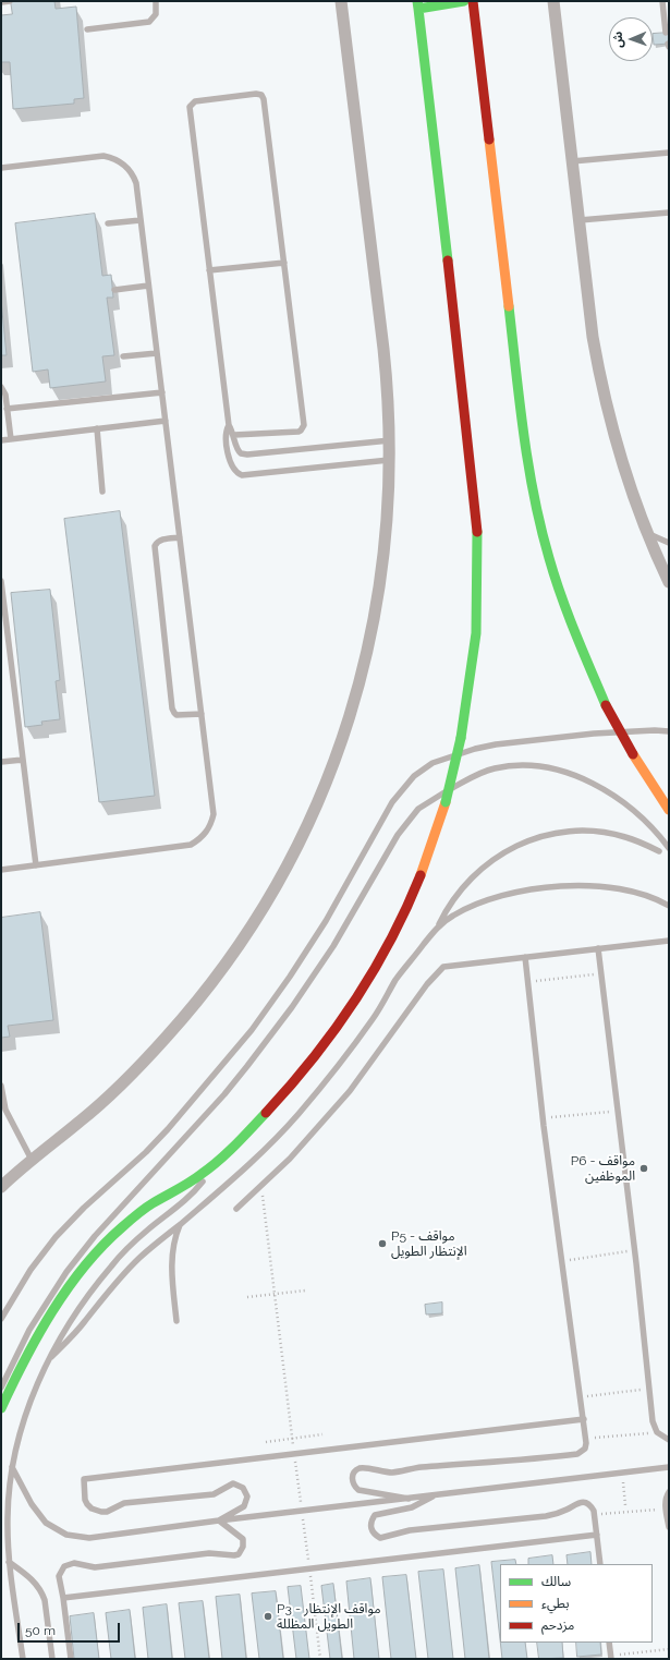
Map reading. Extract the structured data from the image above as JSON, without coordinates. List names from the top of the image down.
{
  "places": ["P6 - مواقف الموظفين", "P5 - مواقف الإنتظار الطويل", "P3 - مواقف الإنتظار الطويل المظللة"],
  "legend": ["سالك", "بطيء", "مزدحم"],
  "scale_bar": "50 m",
  "north": "left"
}
